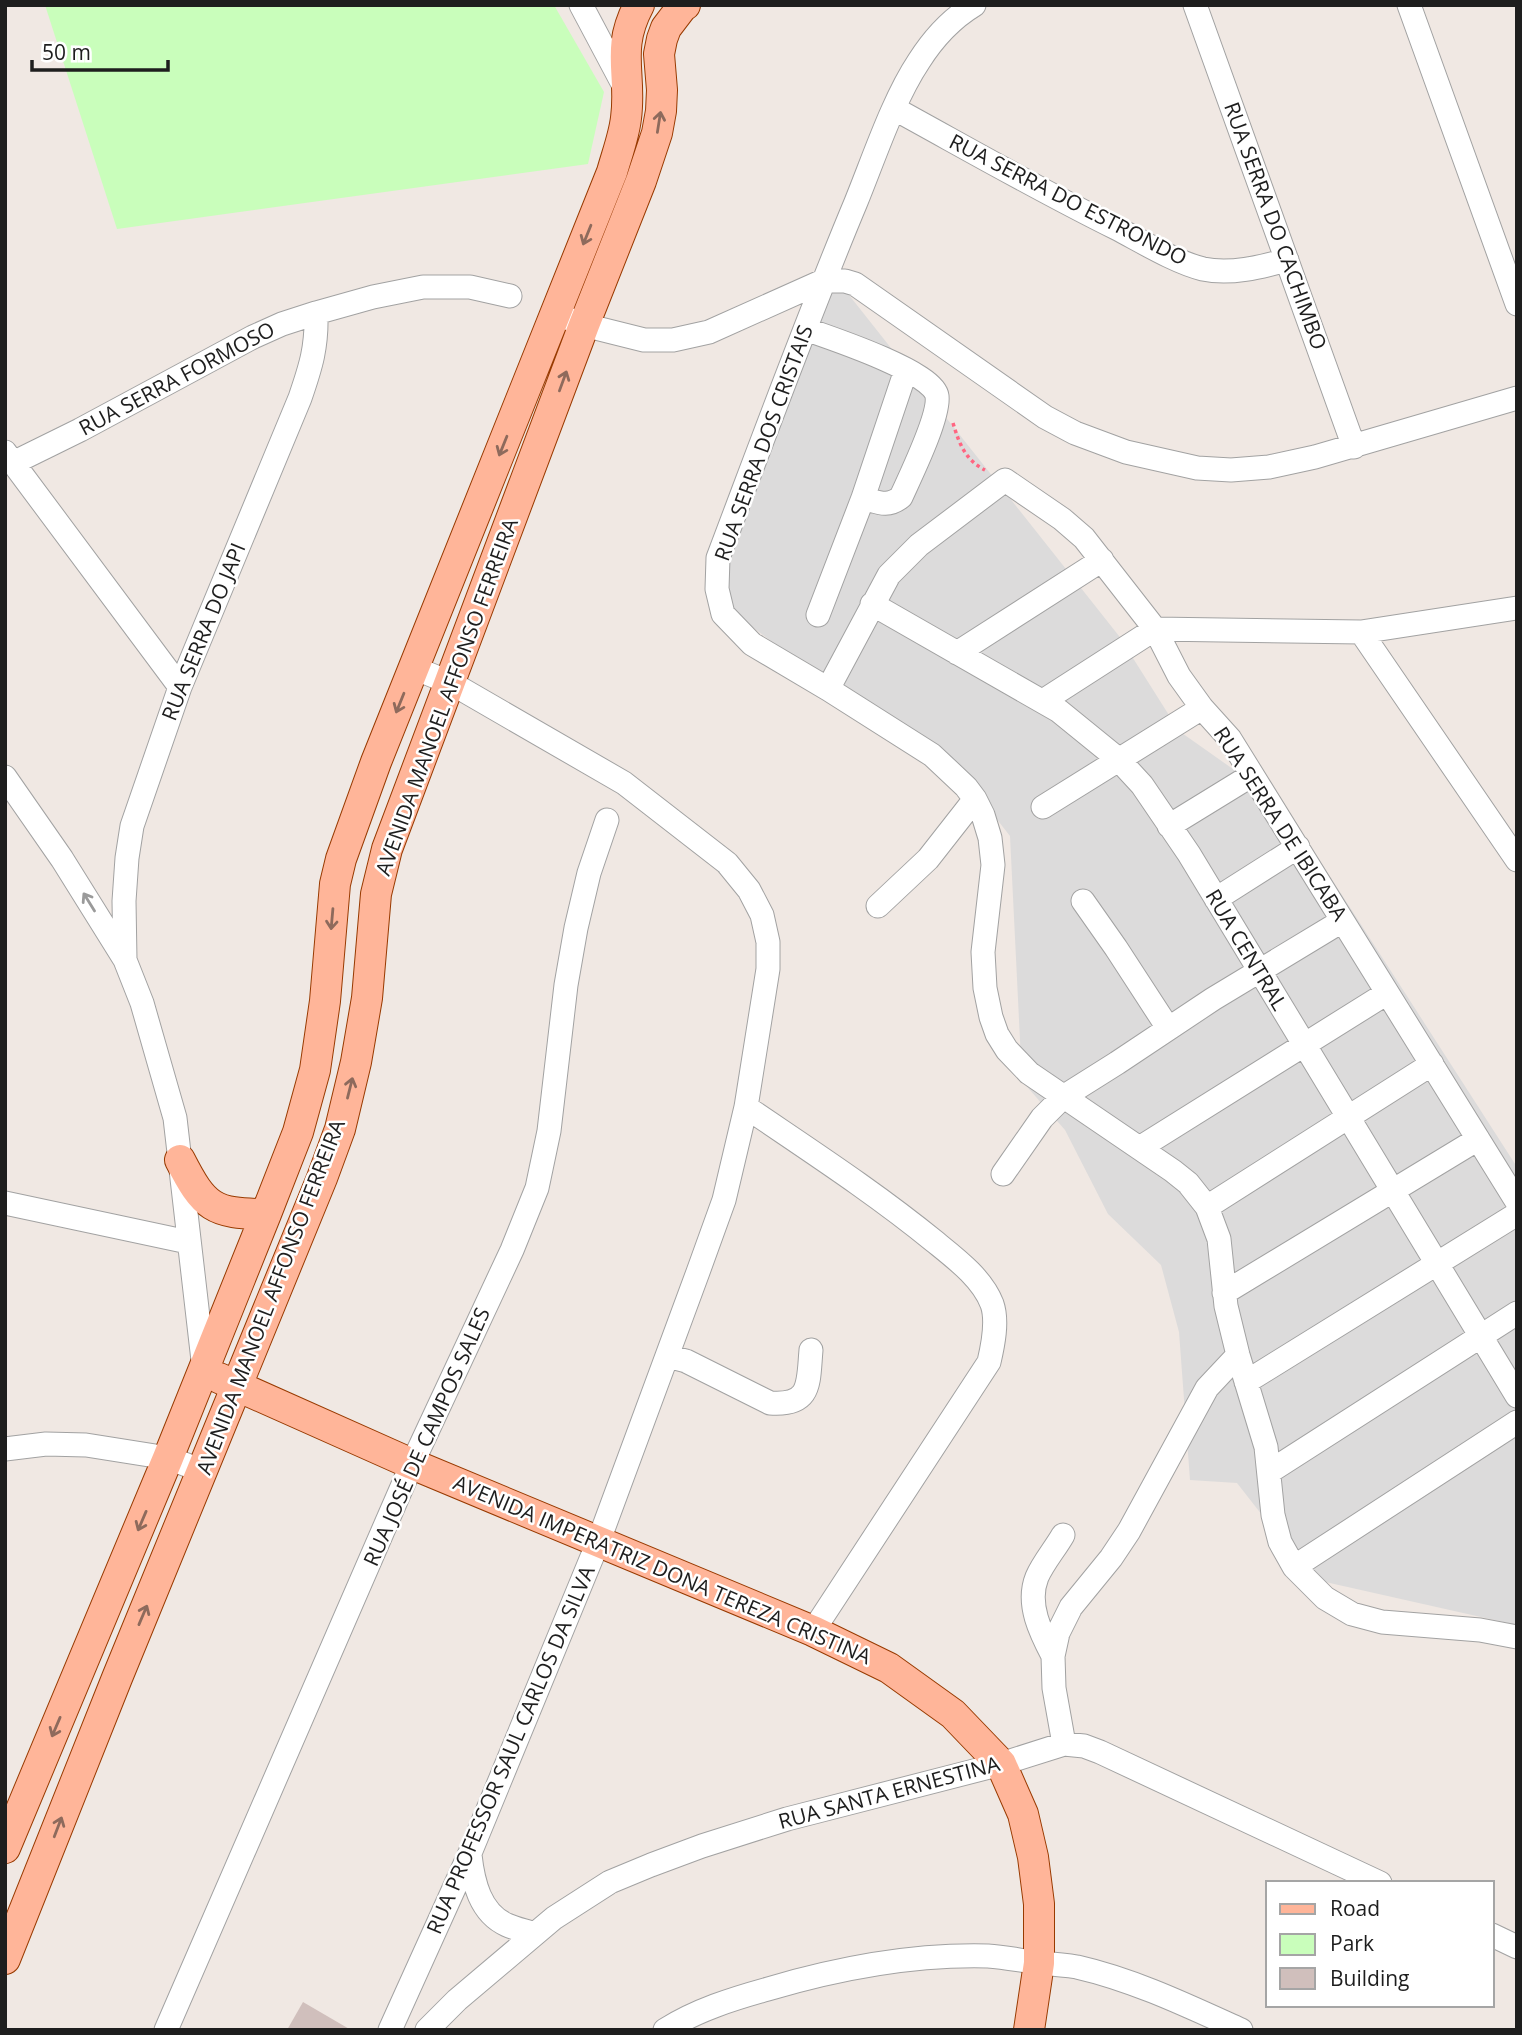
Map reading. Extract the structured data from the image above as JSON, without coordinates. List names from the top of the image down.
{
  "streets": {
    "main road": ["AVENIDA MANOEL AFFONSO FERREIRA", "AVENIDA IMPERATRIZ DONA TEREZA CRISTINA"],
    "street": [
      "RUA SERRA DO ESTRONDO",
      "RUA SERRA DO CACHIMBO",
      "RUA SERRA FORMOSO",
      "RUA SERRA DOS CRISTAIS",
      "RUA SERRA DO JAPI",
      "RUA SERRA DE IBICABA",
      "RUA CENTRAL",
      "RUA JOSÉ DE CAMPOS SALES",
      "RUA PROFESSOR SAUL CARLOS DA SILVA",
      "RUA SANTA ERNESTINA"
    ]
  },
  "crossings": [
    ["RUA SERRA DO ESTRONDO", "RUA SERRA DO CACHIMBO"],
    ["RUA SERRA DO ESTRONDO", "RUA SERRA DOS CRISTAIS"],
    ["RUA SERRA FORMOSO", "RUA SERRA DO JAPI"],
    ["AVENIDA MANOEL AFFONSO FERREIRA", "AVENIDA IMPERATRIZ DONA TEREZA CRISTINA"],
    ["AVENIDA MANOEL AFFONSO FERREIRA", "RUA PROFESSOR SAUL CARLOS DA SILVA"],
    ["RUA JOSÉ DE CAMPOS SALES", "AVENIDA IMPERATRIZ DONA TEREZA CRISTINA"],
    ["AVENIDA IMPERATRIZ DONA TEREZA CRISTINA", "RUA PROFESSOR SAUL CARLOS DA SILVA"],
    ["AVENIDA IMPERATRIZ DONA TEREZA CRISTINA", "RUA SANTA ERNESTINA"]
  ],
  "legend": ["Road", "Park", "Building"],
  "scale_bar": "50 m"
}
